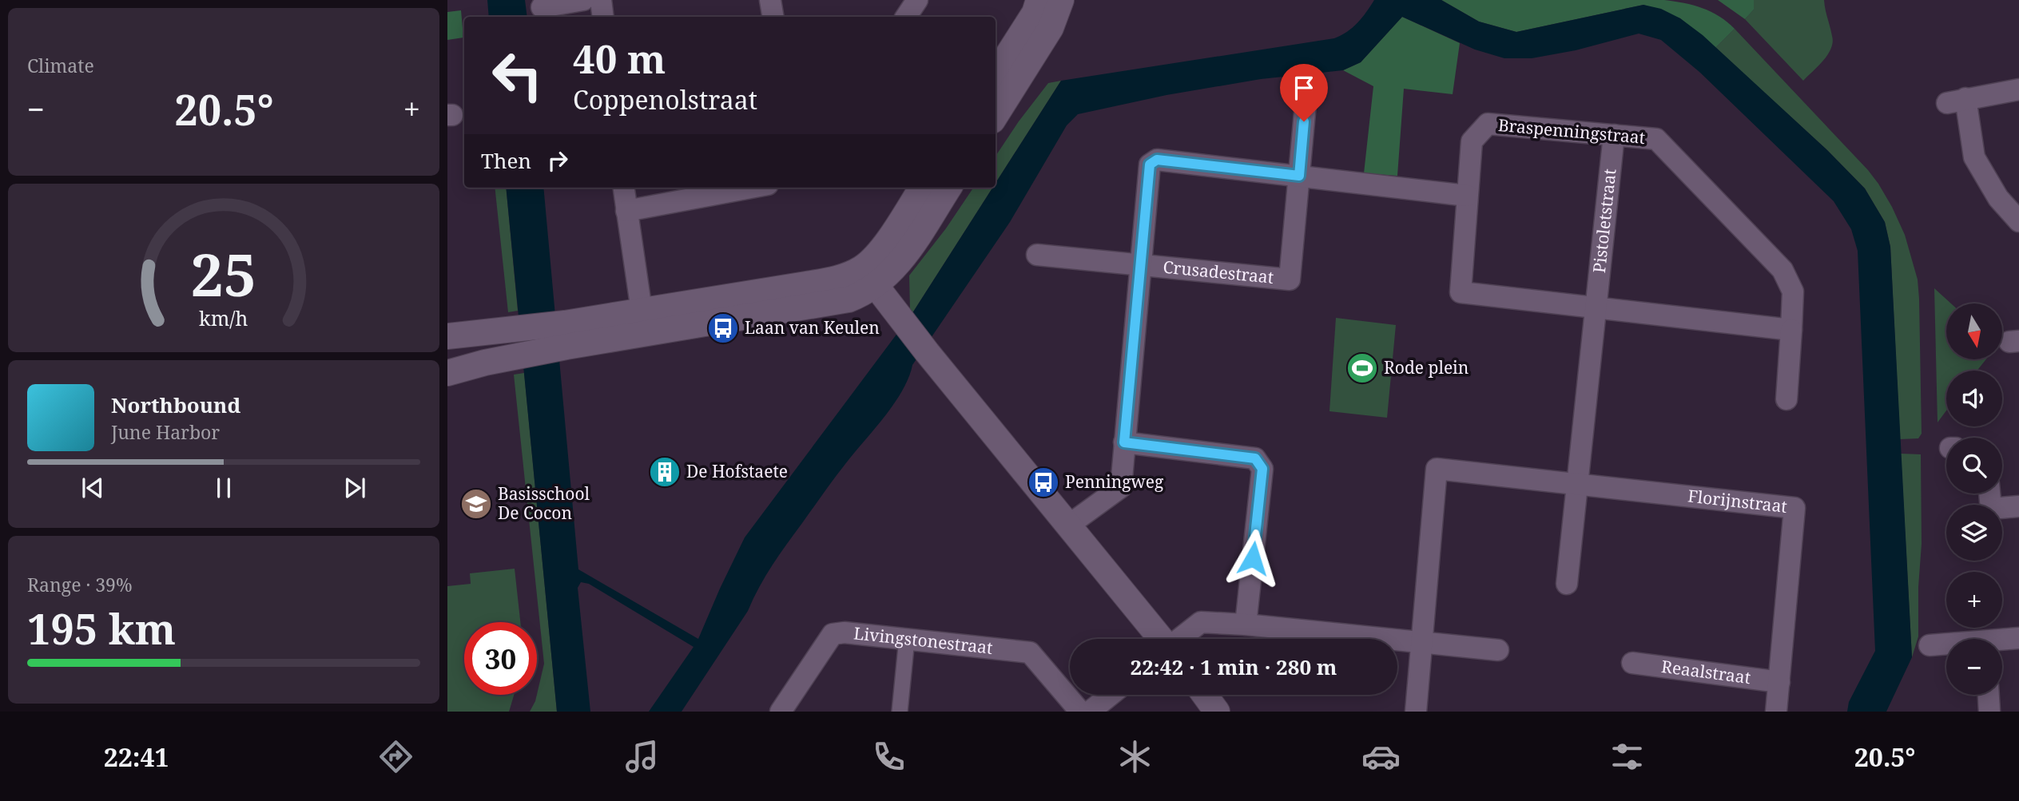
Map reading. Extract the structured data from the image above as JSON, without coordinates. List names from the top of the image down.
{
  "streets": {
    "street": [
      "Braspenningstraat",
      "Pistoletstraat",
      "Crusadestraat",
      "Florijnstraat",
      "Livingstonestraat",
      "Reaalstraat"
    ]
  },
  "crossings": [
    ["Braspenningstraat", "Pistoletstraat"],
    ["Florijnstraat", "Reaalstraat"]
  ],
  "places": {
    "bus stop": ["Laan van Keulen", "Penningweg"],
    "sports": ["Rode plein"],
    "building": ["De Hofstaete"],
    "school or university": ["Basisschool De Cocon"]
  },
  "north": "bottom",
  "page": {
    "tile": [
      "Climate",
      ["Range · 39%", "195 km"]
    ],
    "turn": ["40 m", "Coppenolstraat"],
    "heat": ["−", "20.5°", "+"],
    "then": "Then",
    "map_buttons": ["+", "−"],
    "song": ["Northbound", "June Harbor"],
    "limit": "30",
    "trip": "22:42 · 1 min · 280 m",
    "tabs": ["22:41", "20.5°"],
    "gauge": ["25", "km/h"]
  }
}
